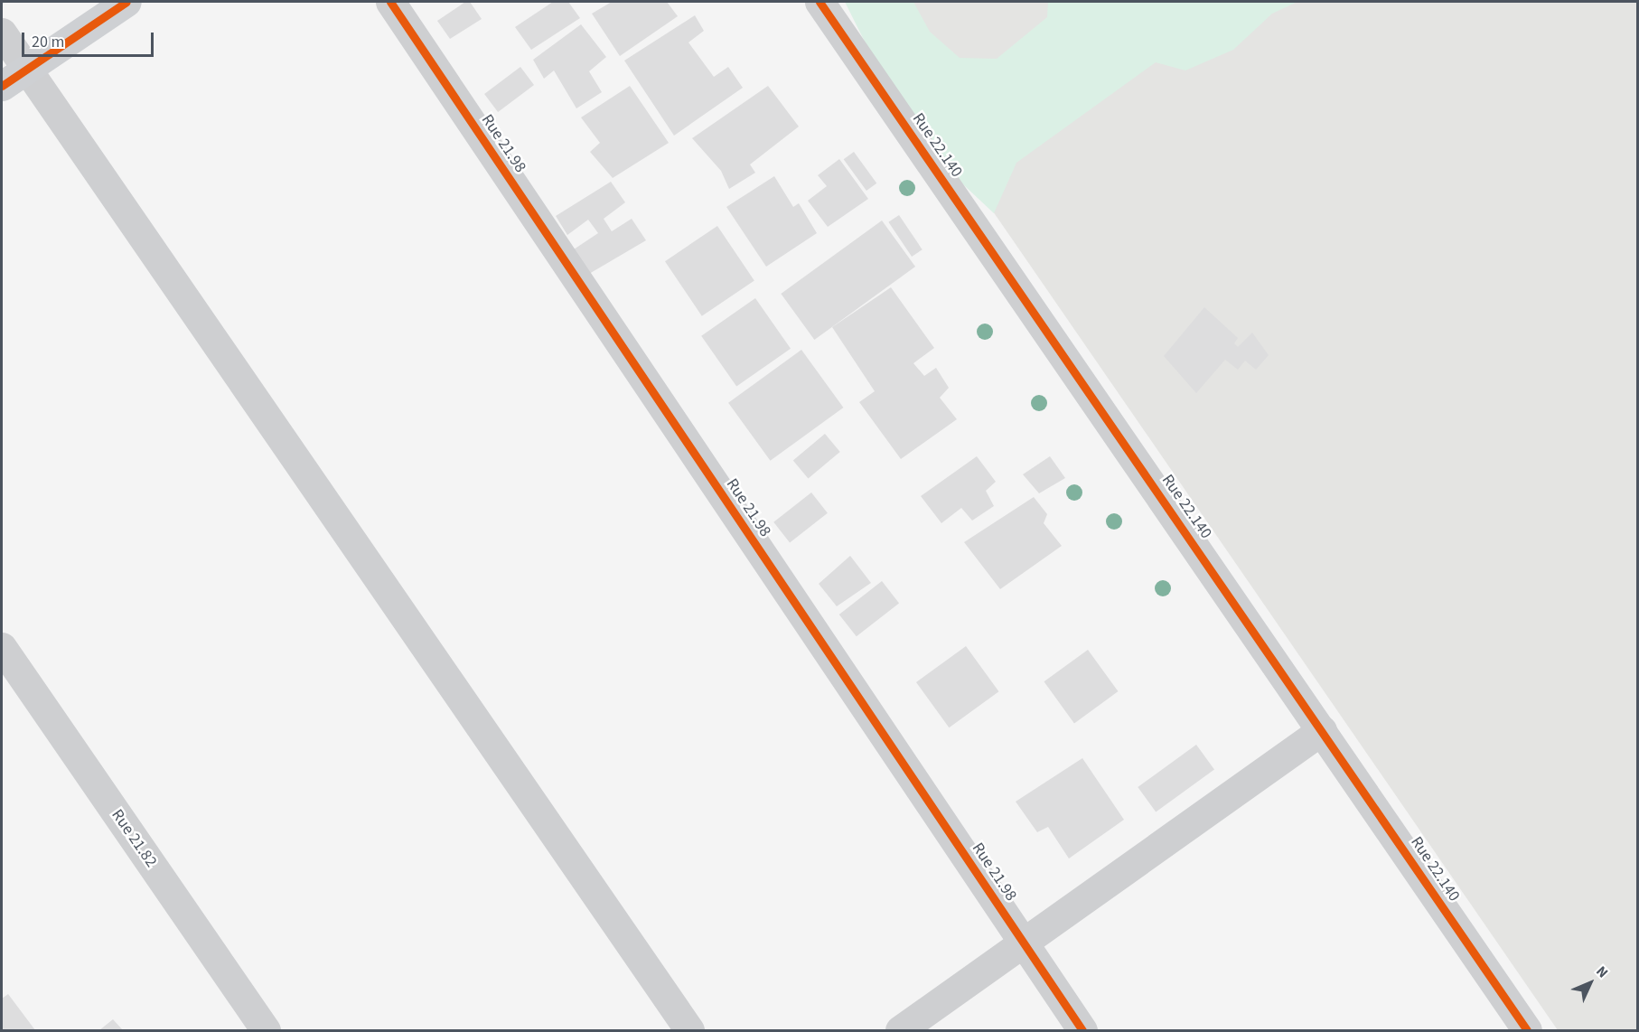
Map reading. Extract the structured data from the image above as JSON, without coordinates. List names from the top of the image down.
{
  "streets": {
    "street": ["Rue 21.98", "Rue 22.140", "Rue 21.82"]
  },
  "scale_bar": "20 m",
  "north": "top right"
}
